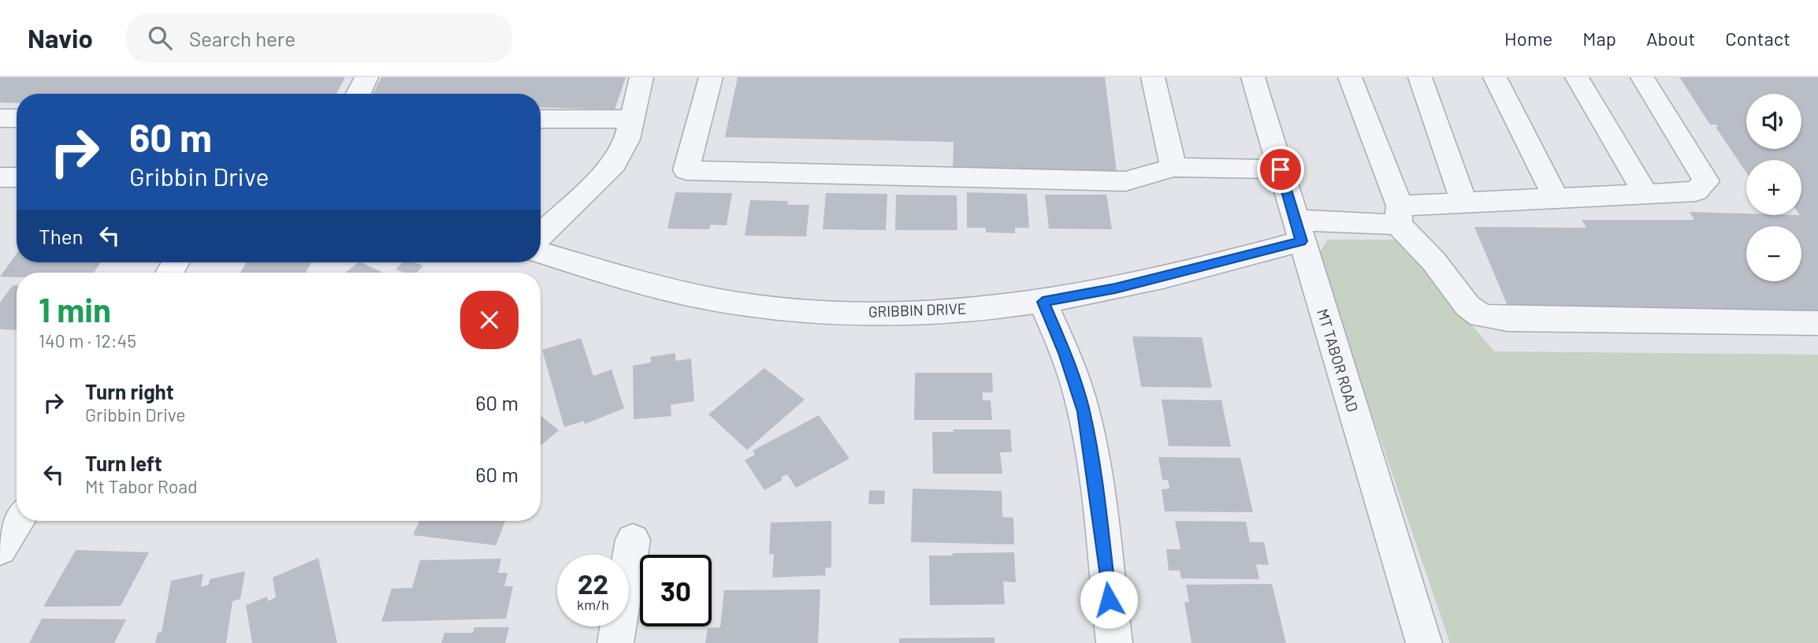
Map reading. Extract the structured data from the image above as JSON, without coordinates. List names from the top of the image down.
{
  "streets": {
    "street": ["GRIBBIN DRIVE", "MT TABOR ROAD"]
  },
  "crossings": [
    ["GRIBBIN DRIVE", "MT TABOR ROAD"]
  ],
  "page": {
    "header": "Navio",
    "search": "Search here",
    "nav": [
      "Home",
      "Map",
      "About",
      "Contact"
    ],
    "map_buttons": ["+", "−"],
    "turn": ["60 m", "Gribbin Drive"],
    "then": "Then",
    "heading": ["1 min", "140 m · 12:45"],
    "list": [
      {
        "name": "Turn right",
        "note": "Gribbin Drive",
        "value": "60 m"
      },
      {
        "name": "Turn left",
        "note": "Mt Tabor Road",
        "value": "60 m"
      }
    ],
    "speed": "22 km/h",
    "limit": "30"
  }
}
